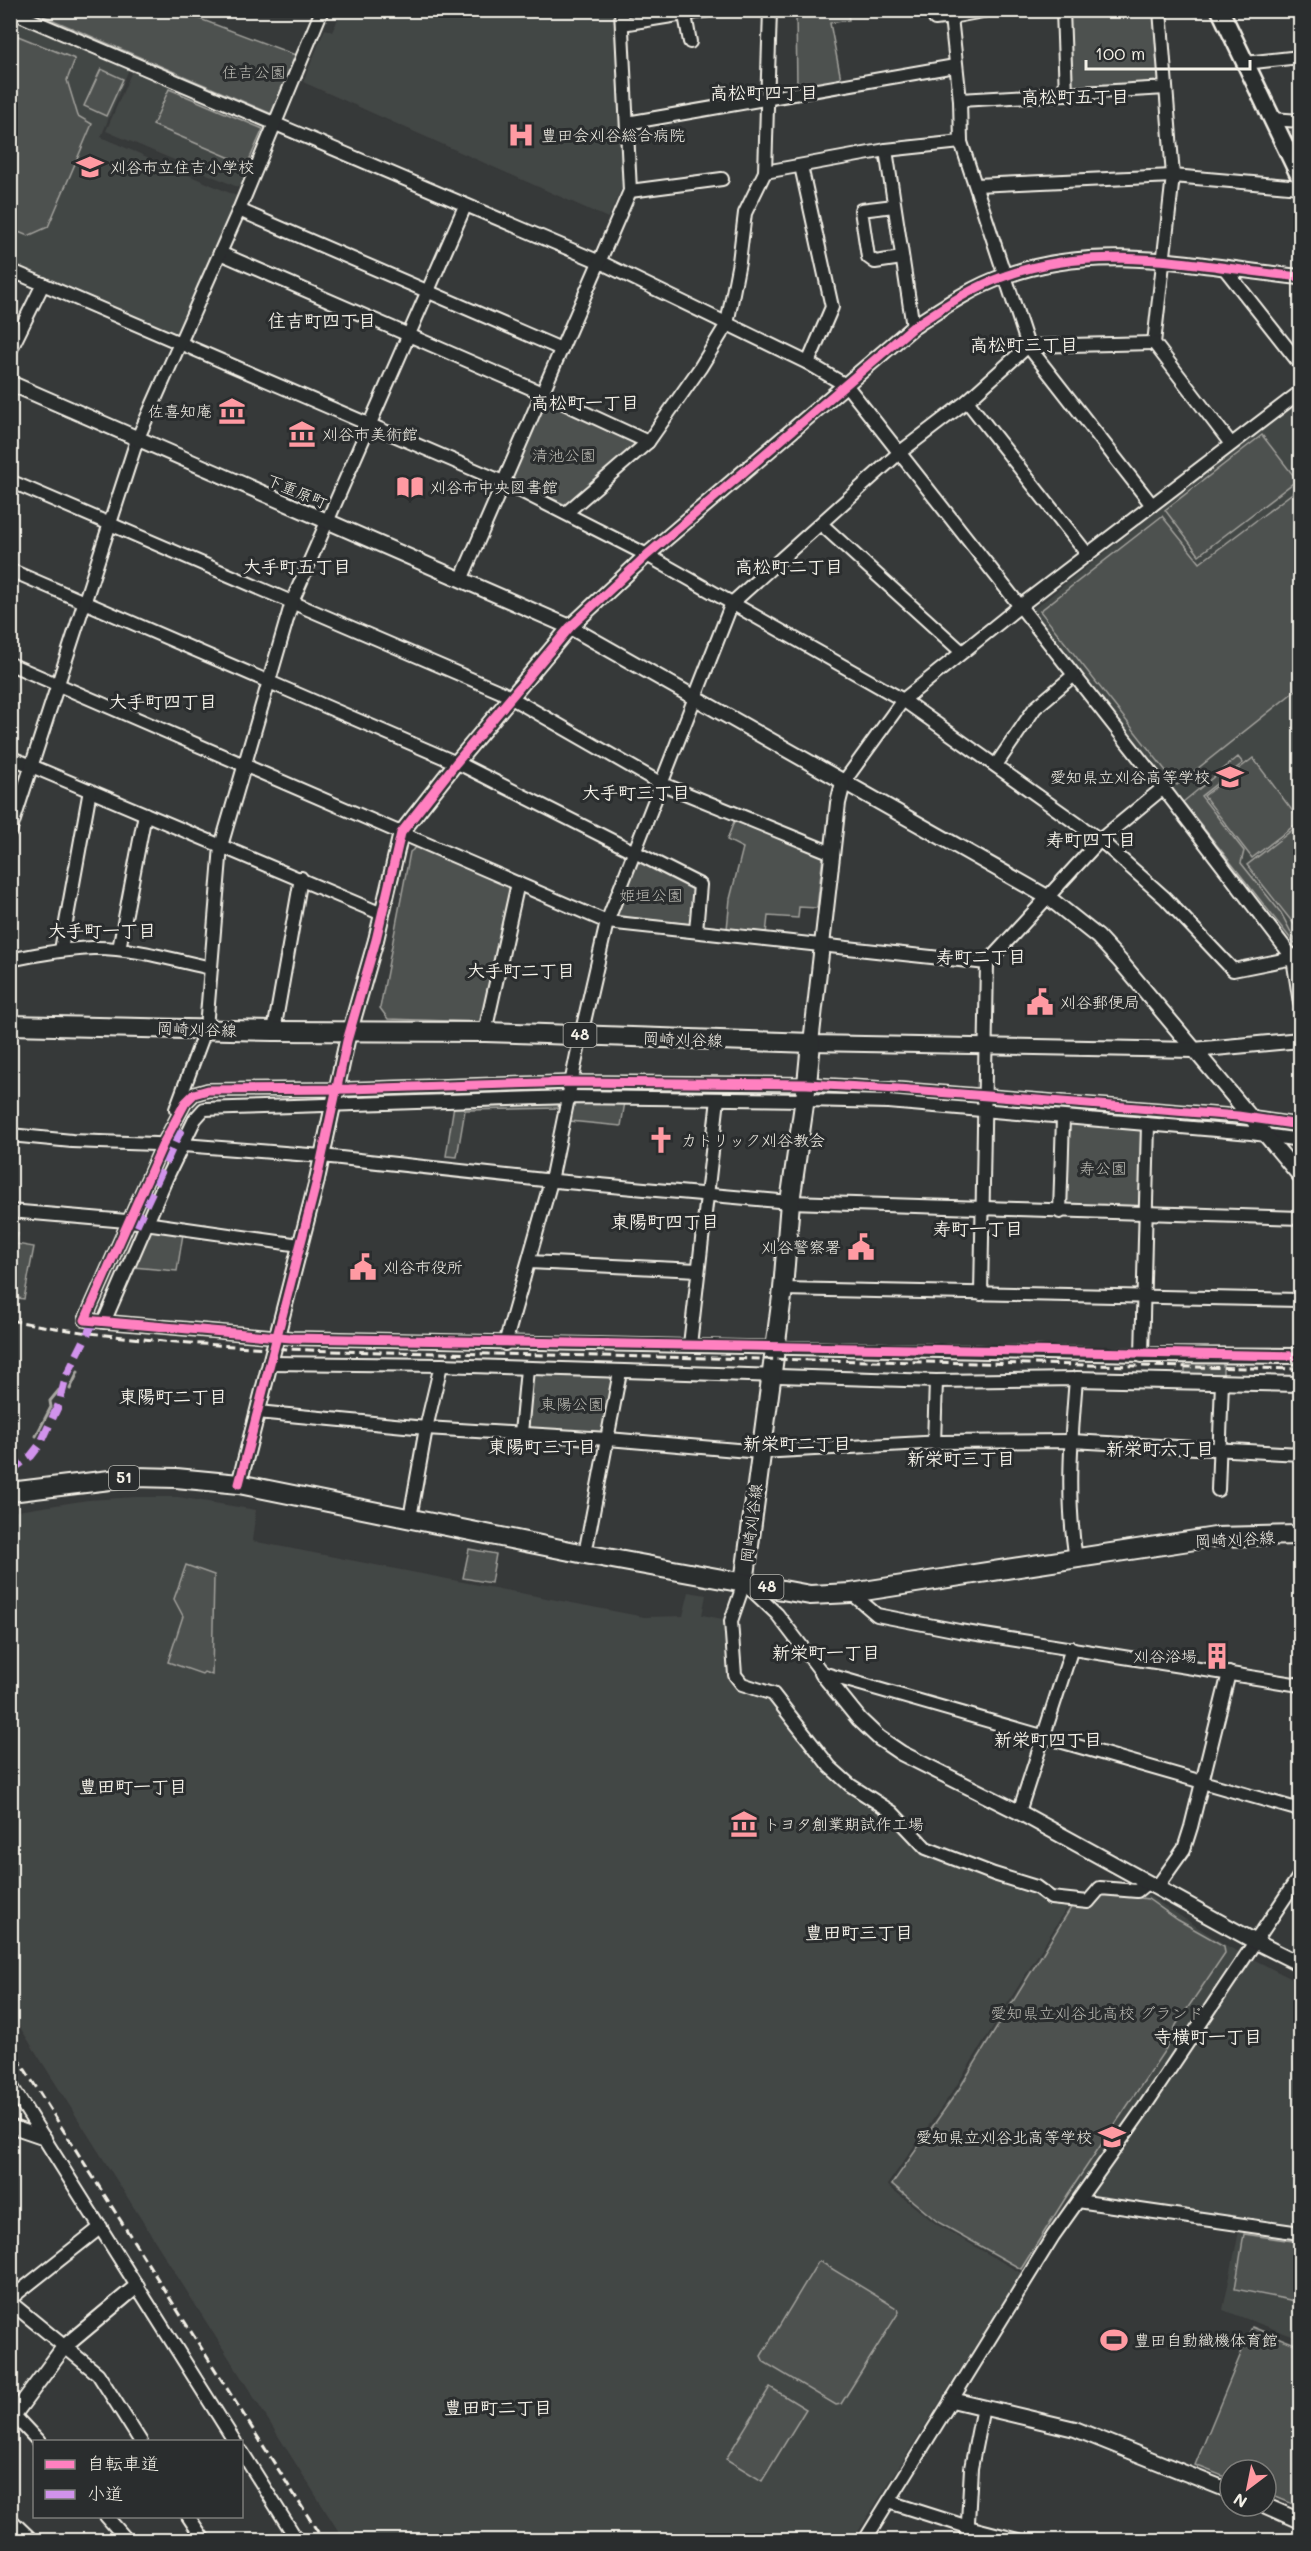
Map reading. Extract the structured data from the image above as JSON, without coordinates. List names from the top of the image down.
{
  "streets": {
    "main road": ["岡崎刈谷線", "48", "51"],
    "street": ["下重原町"]
  },
  "crossings": [
    ["岡崎刈谷線", "51"]
  ],
  "districts": [
    "高松町四丁目",
    "高松町五丁目",
    "住吉町四丁目",
    "高松町三丁目",
    "高松町一丁目",
    "大手町五丁目",
    "高松町二丁目",
    "大手町四丁目",
    "大手町三丁目",
    "寿町四丁目",
    "大手町一丁目",
    "寿町二丁目",
    "大手町二丁目",
    "東陽町四丁目",
    "寿町一丁目",
    "東陽町二丁目",
    "新栄町二丁目",
    "東陽町三丁目",
    "新栄町六丁目",
    "新栄町三丁目",
    "新栄町一丁目",
    "新栄町四丁目",
    "豊田町一丁目",
    "豊田町三丁目",
    "寺横町一丁目",
    "豊田町二丁目"
  ],
  "parks": [
    "住吉公園",
    "清池公園",
    "姫垣公園",
    "寿公園",
    "東陽公園",
    "愛知県立刈谷北高校 グランド"
  ],
  "places": {
    "hospital": ["豊田会刈谷総合病院"],
    "school or university": ["刈谷市立住吉小学校", "愛知県立刈谷高等学校", "愛知県立刈谷北高等学校"],
    "museum": ["佐喜知庵", "刈谷市美術館", "トヨタ創業期試作工場"],
    "library": ["刈谷市中央図書館"],
    "public building": ["刈谷郵便局", "刈谷警察署", "刈谷市役所"],
    "church": ["カトリック刈谷教会"],
    "building": ["刈谷浴場"],
    "sports": ["豊田自動織機体育館"]
  },
  "legend": ["自転車道", "小道"],
  "scale_bar": "100 m",
  "north": "bottom left"
}
